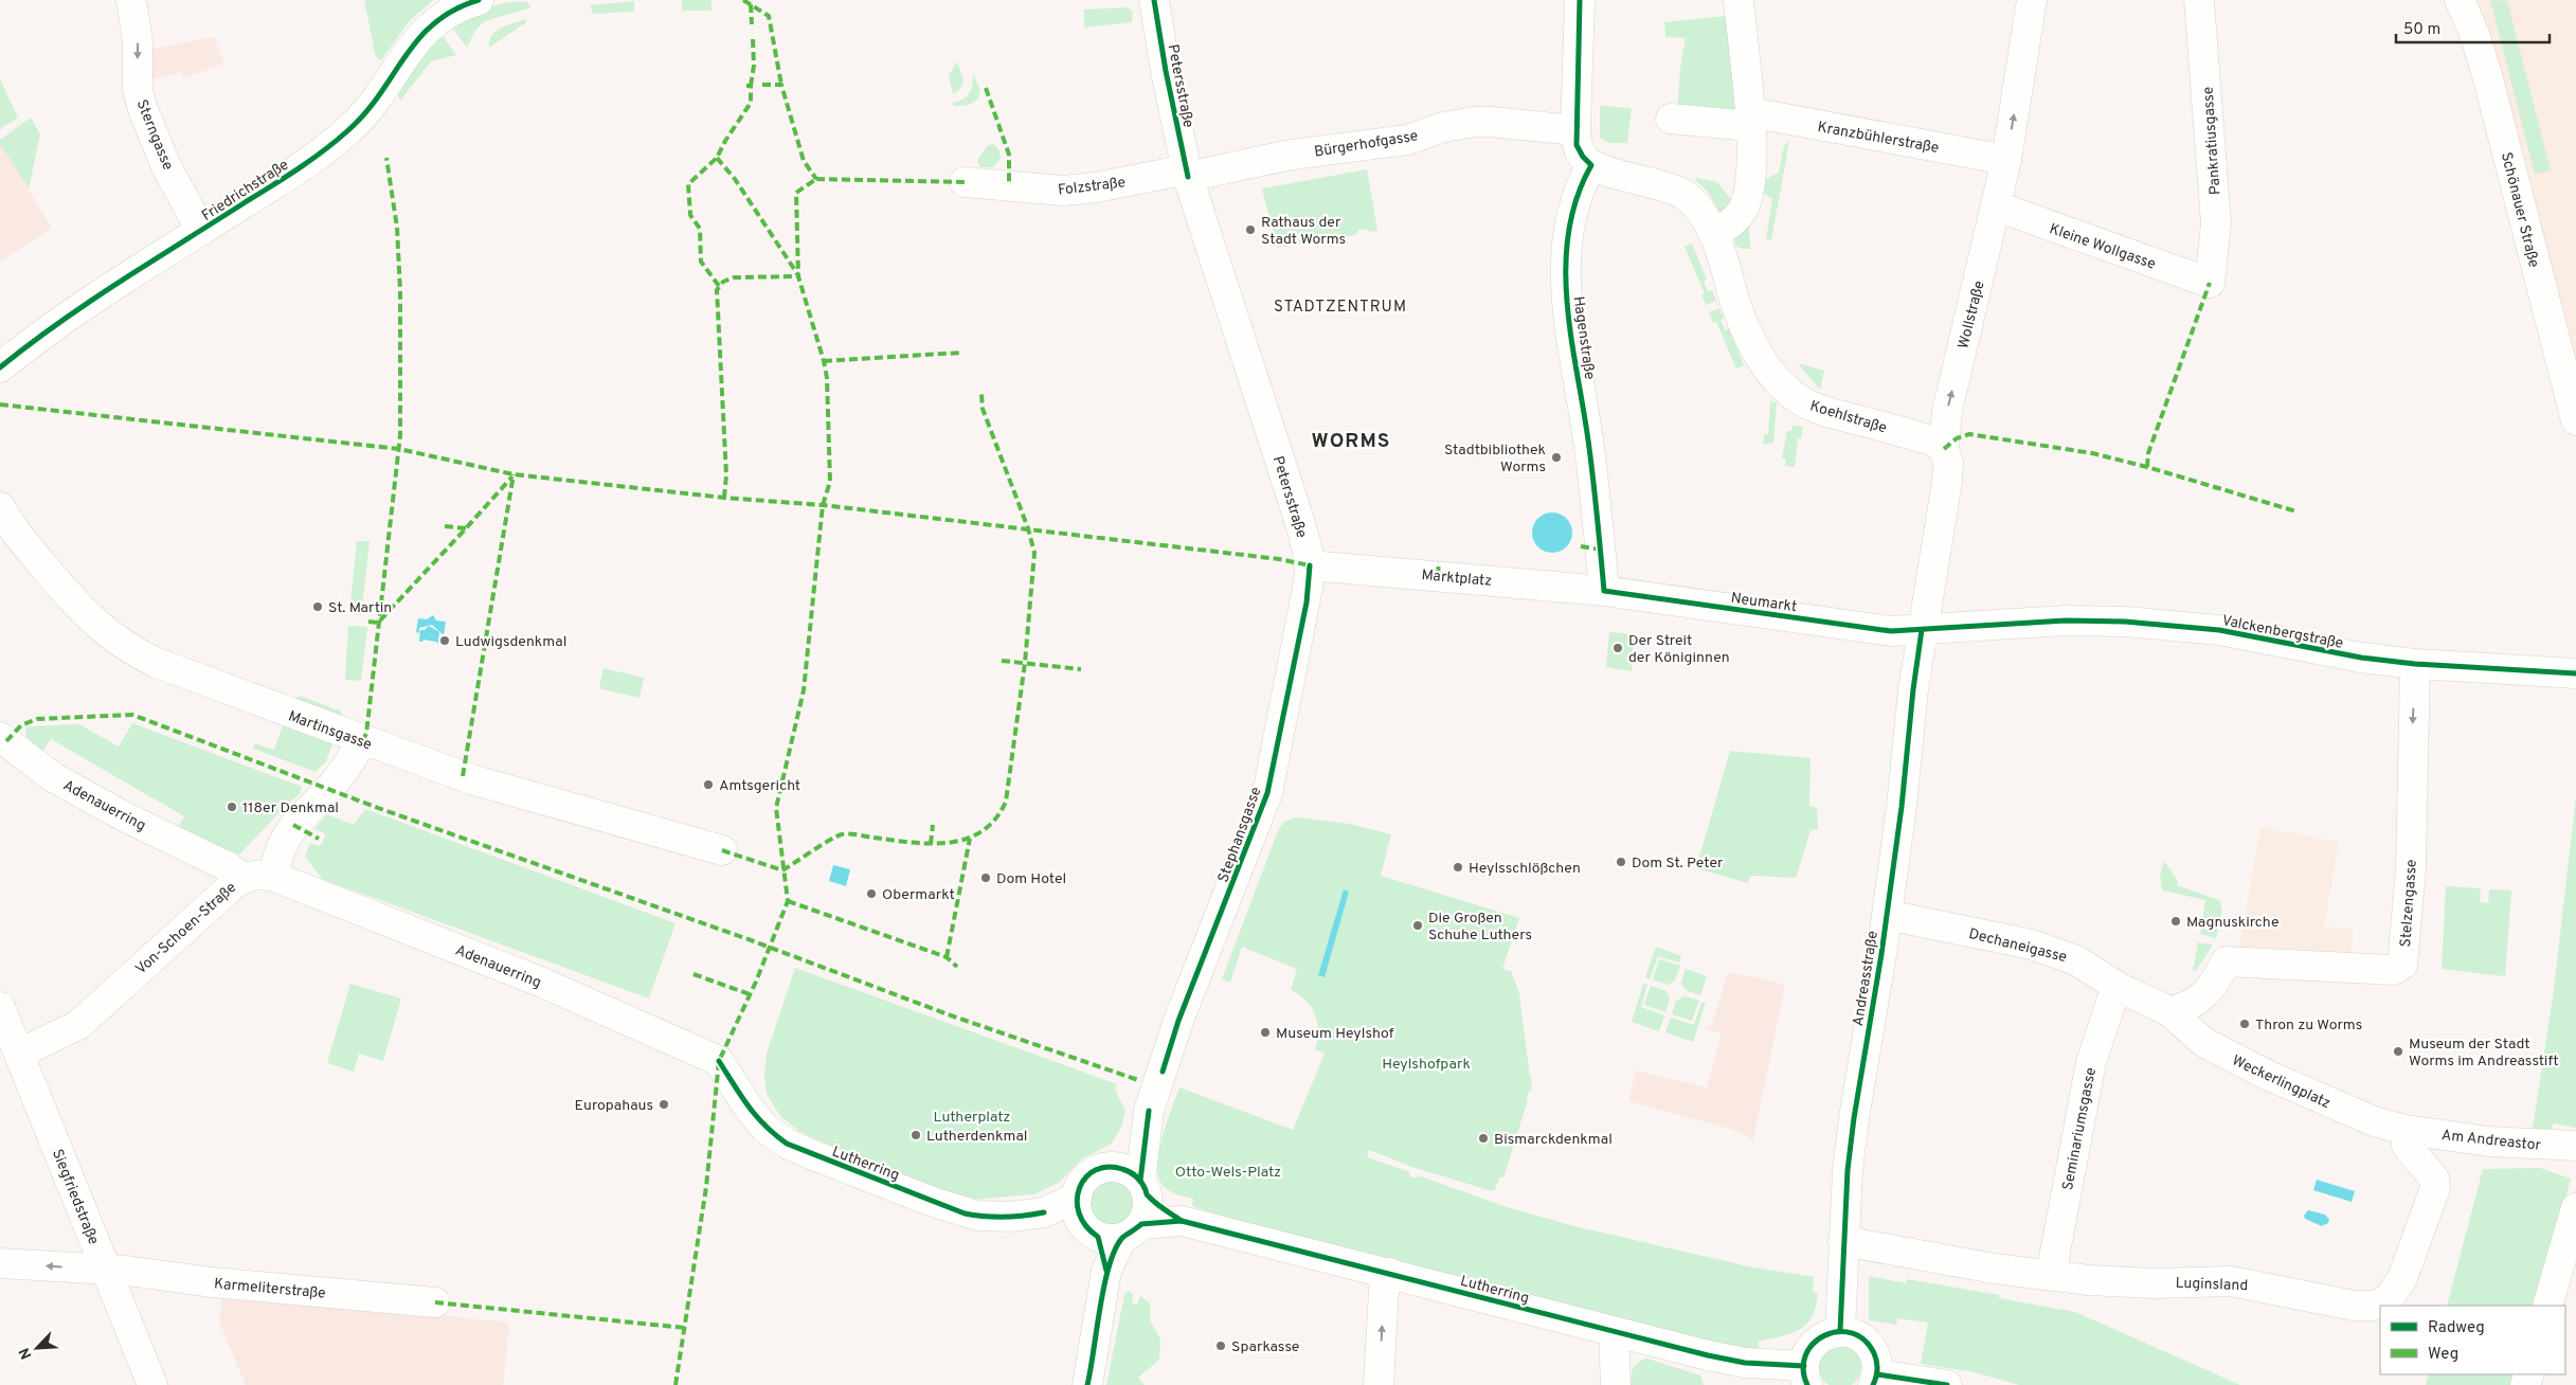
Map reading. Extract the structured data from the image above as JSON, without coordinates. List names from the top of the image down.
{
  "streets": {
    "street": [
      "Petersstraße",
      "Sterngasse",
      "Kranzbühlerstraße",
      "Pankratiusgasse",
      "Bürgerhofgasse",
      "Folzstraße",
      "Friedrichstraße",
      "Schönauer Straße",
      "Kleine Wollgasse",
      "Wollstraße",
      "Hagenstraße",
      "Koehlstraße",
      "Marktplatz",
      "Neumarkt",
      "Valckenbergstraße",
      "Martinsgasse",
      "Adenauerring",
      "Stephansgasse",
      "Stelzengasse",
      "Von-Schoen-Straße",
      "Dechaneigasse",
      "Andreasstraße",
      "Weckerlingplatz",
      "Seminariumsgasse",
      "Am Andreastor",
      "Lutherring",
      "Siegfriedstraße",
      "Luginsland",
      "Karmeliterstraße"
    ]
  },
  "crossings": [
    ["Petersstraße", "Bürgerhofgasse"],
    ["Petersstraße", "Folzstraße"],
    ["Petersstraße", "Marktplatz"],
    ["Petersstraße", "Stephansgasse"],
    ["Sterngasse", "Friedrichstraße"],
    ["Kranzbühlerstraße", "Wollstraße"],
    ["Pankratiusgasse", "Kleine Wollgasse"],
    ["Bürgerhofgasse", "Folzstraße"],
    ["Kleine Wollgasse", "Wollstraße"],
    ["Wollstraße", "Koehlstraße"],
    ["Wollstraße", "Neumarkt"],
    ["Wollstraße", "Valckenbergstraße"],
    ["Wollstraße", "Andreasstraße"],
    ["Hagenstraße", "Marktplatz"],
    ["Hagenstraße", "Neumarkt"],
    ["Marktplatz", "Neumarkt"],
    ["Marktplatz", "Stephansgasse"],
    ["Neumarkt", "Valckenbergstraße"],
    ["Neumarkt", "Andreasstraße"],
    ["Valckenbergstraße", "Stelzengasse"],
    ["Valckenbergstraße", "Andreasstraße"],
    ["Adenauerring", "Von-Schoen-Straße"],
    ["Adenauerring", "Lutherring"],
    ["Stephansgasse", "Lutherring"],
    ["Stelzengasse", "Dechaneigasse"],
    ["Stelzengasse", "Weckerlingplatz"],
    ["Von-Schoen-Straße", "Siegfriedstraße"],
    ["Dechaneigasse", "Andreasstraße"],
    ["Dechaneigasse", "Weckerlingplatz"],
    ["Dechaneigasse", "Seminariumsgasse"],
    ["Andreasstraße", "Lutherring"],
    ["Andreasstraße", "Luginsland"],
    ["Weckerlingplatz", "Am Andreastor"],
    ["Weckerlingplatz", "Luginsland"],
    ["Seminariumsgasse", "Luginsland"],
    ["Am Andreastor", "Luginsland"],
    ["Siegfriedstraße", "Karmeliterstraße"]
  ],
  "one_way": ["Sterngasse", "Wollstraße"],
  "districts": ["STADTZENTRUM", "WORMS"],
  "parks": ["Heylshofpark", "Lutherplatz", "Otto-Wels-Platz"],
  "places": [
    "Rathaus der Stadt Worms",
    "Stadtbibliothek Worms",
    "St. Martin",
    "Ludwigsdenkmal",
    "Der Streit der Königinnen",
    "Amtsgericht",
    "118er Denkmal",
    "Dom St. Peter",
    "Heylsschlößchen",
    "Dom Hotel",
    "Obermarkt",
    "Magnuskirche",
    "Die Großen Schuhe Luthers",
    "Thron zu Worms",
    "Museum Heylshof",
    "Museum der Stadt Worms im Andreasstift",
    "Europahaus",
    "Lutherdenkmal",
    "Bismarckdenkmal",
    "Sparkasse"
  ],
  "legend": ["Radweg", "Weg"],
  "scale_bar": "50 m",
  "north": "bottom left"
}
